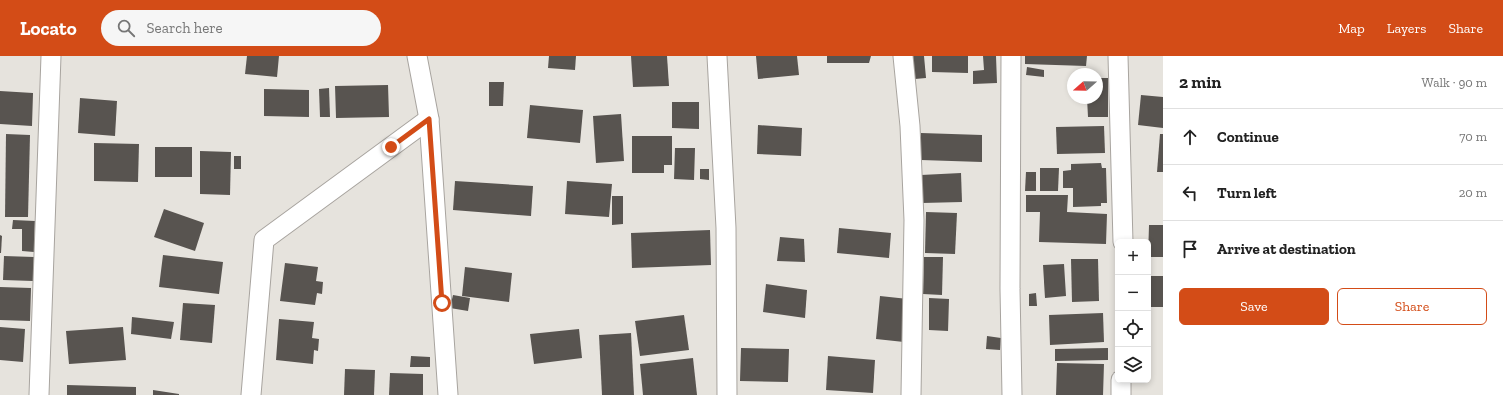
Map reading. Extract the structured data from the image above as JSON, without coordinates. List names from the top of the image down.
{
  "north": "left",
  "page": {
    "header": "Locato",
    "search": "Search here",
    "nav": ["Map", "Layers", "Share"],
    "heading": ["2 min", "Walk · 90 m"],
    "list": [
      ["Continue", "70 m"],
      ["Turn left", "20 m"],
      "Arrive at destination"
    ],
    "map_buttons": ["+", "−"],
    "buttons": ["Save", "Share"]
  }
}
